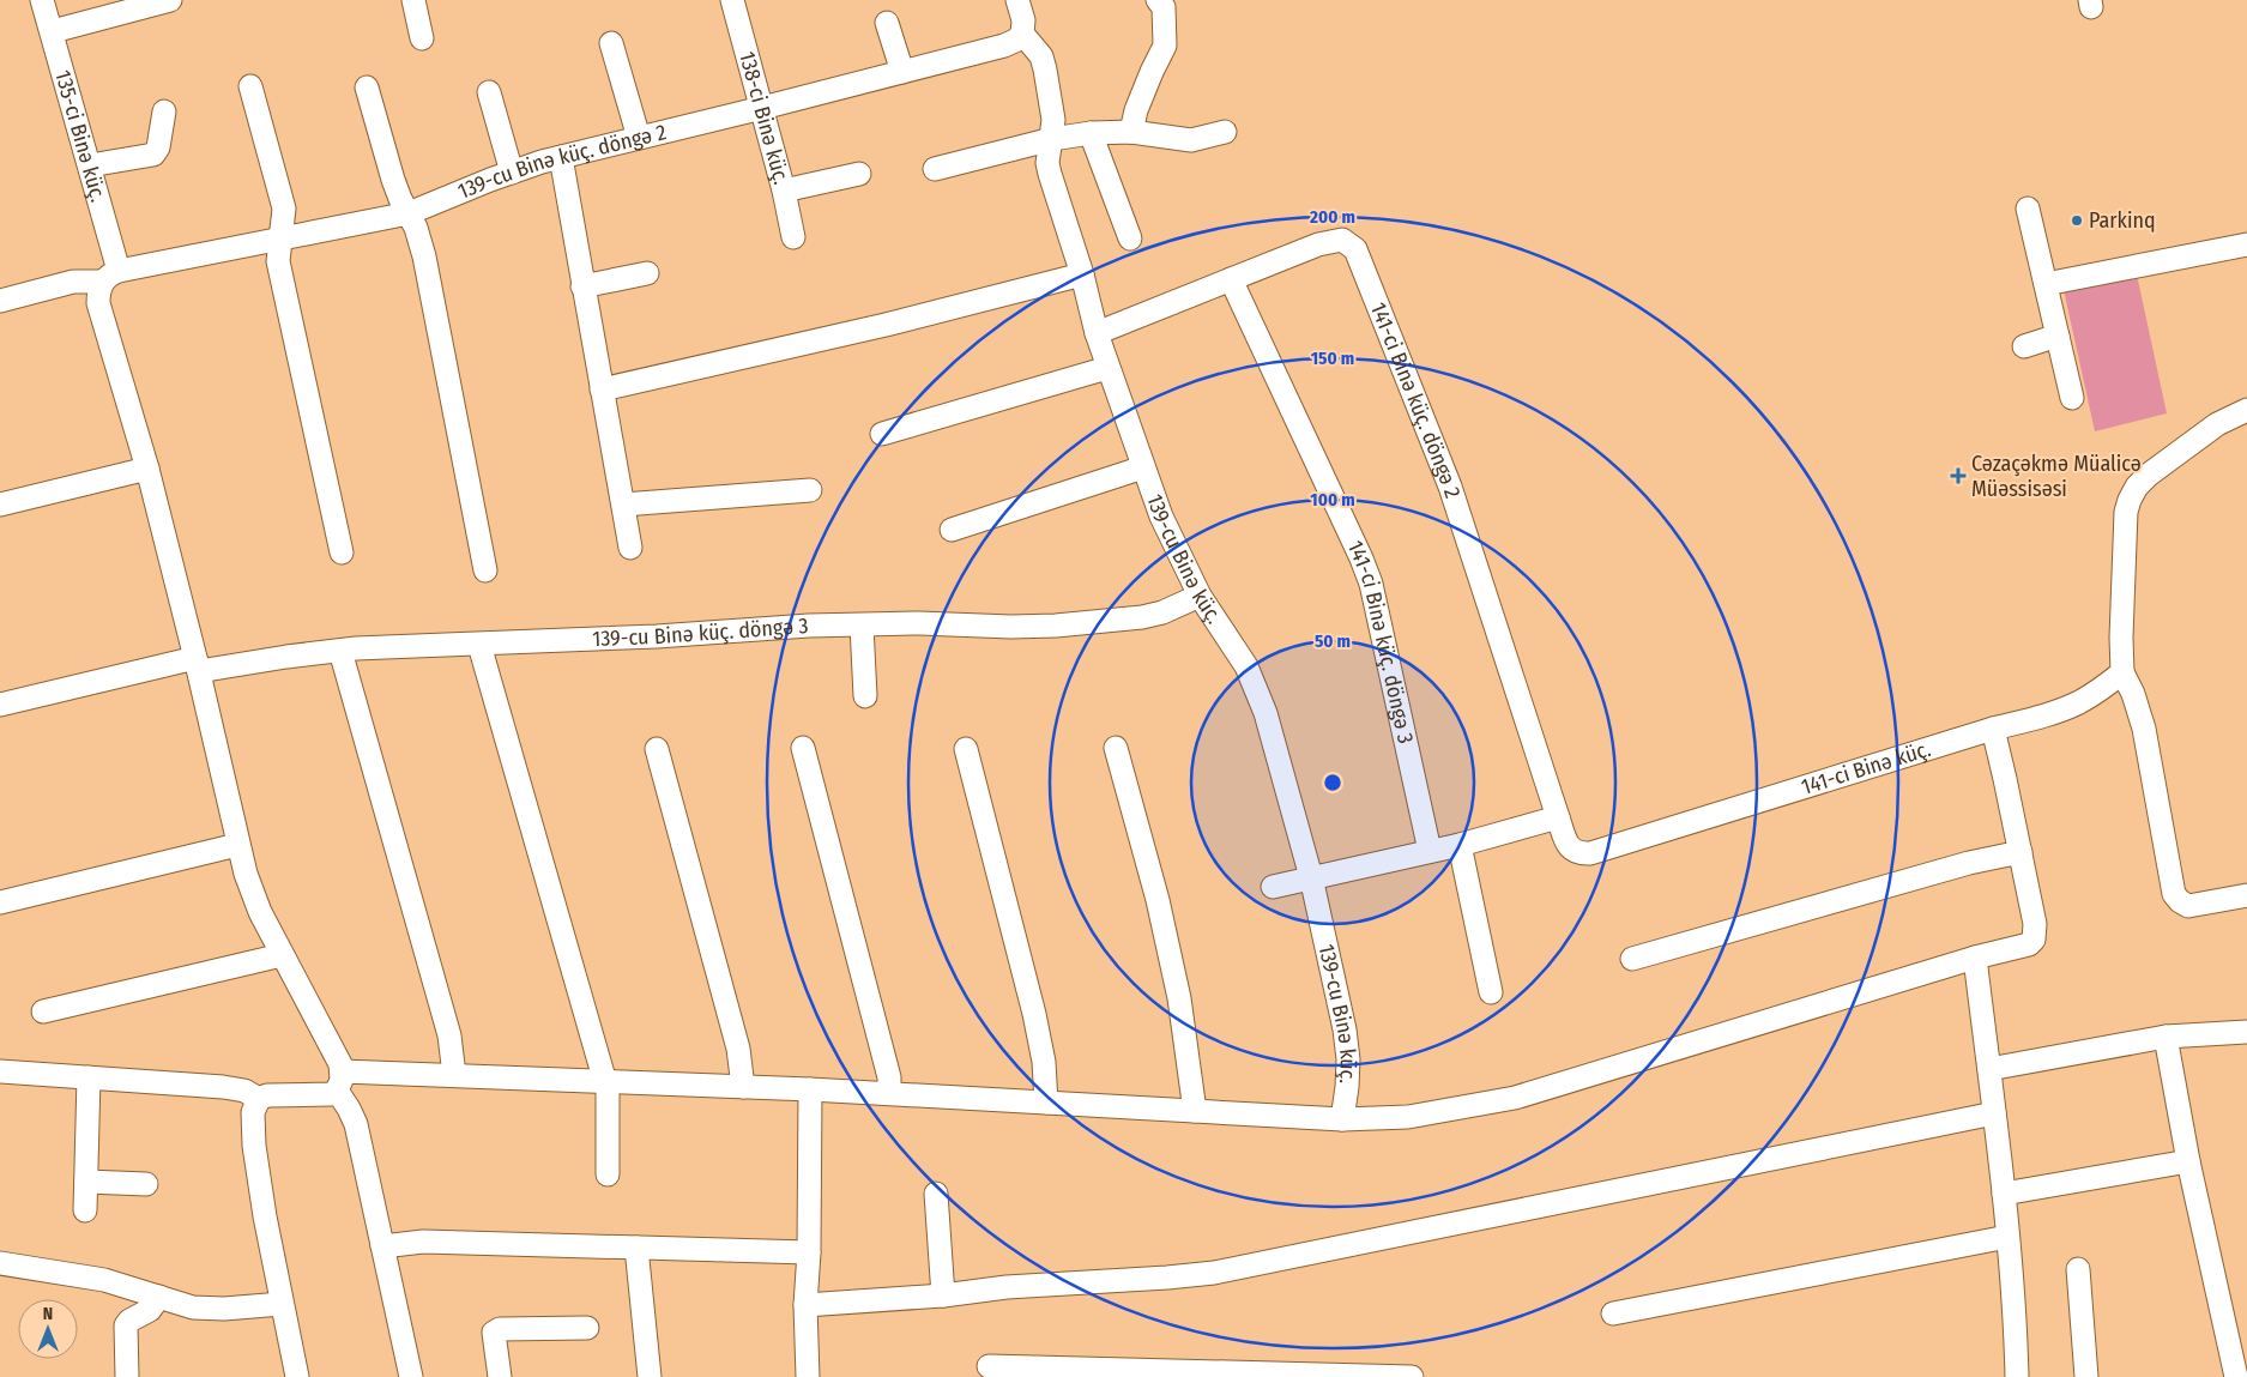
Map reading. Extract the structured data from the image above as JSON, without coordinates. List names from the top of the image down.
{
  "streets": {
    "street": [
      "138-ci Binə küç.",
      "135-ci Binə küç.",
      "139-cu Binə küç. döngə 2",
      "141-ci Binə küç. döngə 2",
      "139-cu Binə küç.",
      "139-cu Binə küç. döngə 3",
      "141-ci Binə küç. döngə 3",
      "141-ci Binə küç."
    ]
  },
  "crossings": [
    ["138-ci Binə küç.", "139-cu Binə küç. döngə 2"],
    ["135-ci Binə küç.", "139-cu Binə küç. döngə 2"],
    ["135-ci Binə küç.", "139-cu Binə küç. döngə 3"],
    ["139-cu Binə küç. döngə 2", "139-cu Binə küç."],
    ["141-ci Binə küç. döngə 2", "139-cu Binə küç."],
    ["141-ci Binə küç. döngə 2", "141-ci Binə küç. döngə 3"],
    ["141-ci Binə küç. döngə 2", "141-ci Binə küç."],
    ["139-cu Binə küç.", "139-cu Binə küç. döngə 3"]
  ],
  "places": {
    "other": ["Parkinq"],
    "health": ["Cəzaçəkmə Müalicə Müəssisəsi"]
  },
  "north": "top",
  "rings": [
    "200 m",
    "150 m",
    "100 m",
    "50 m"
  ]
}
